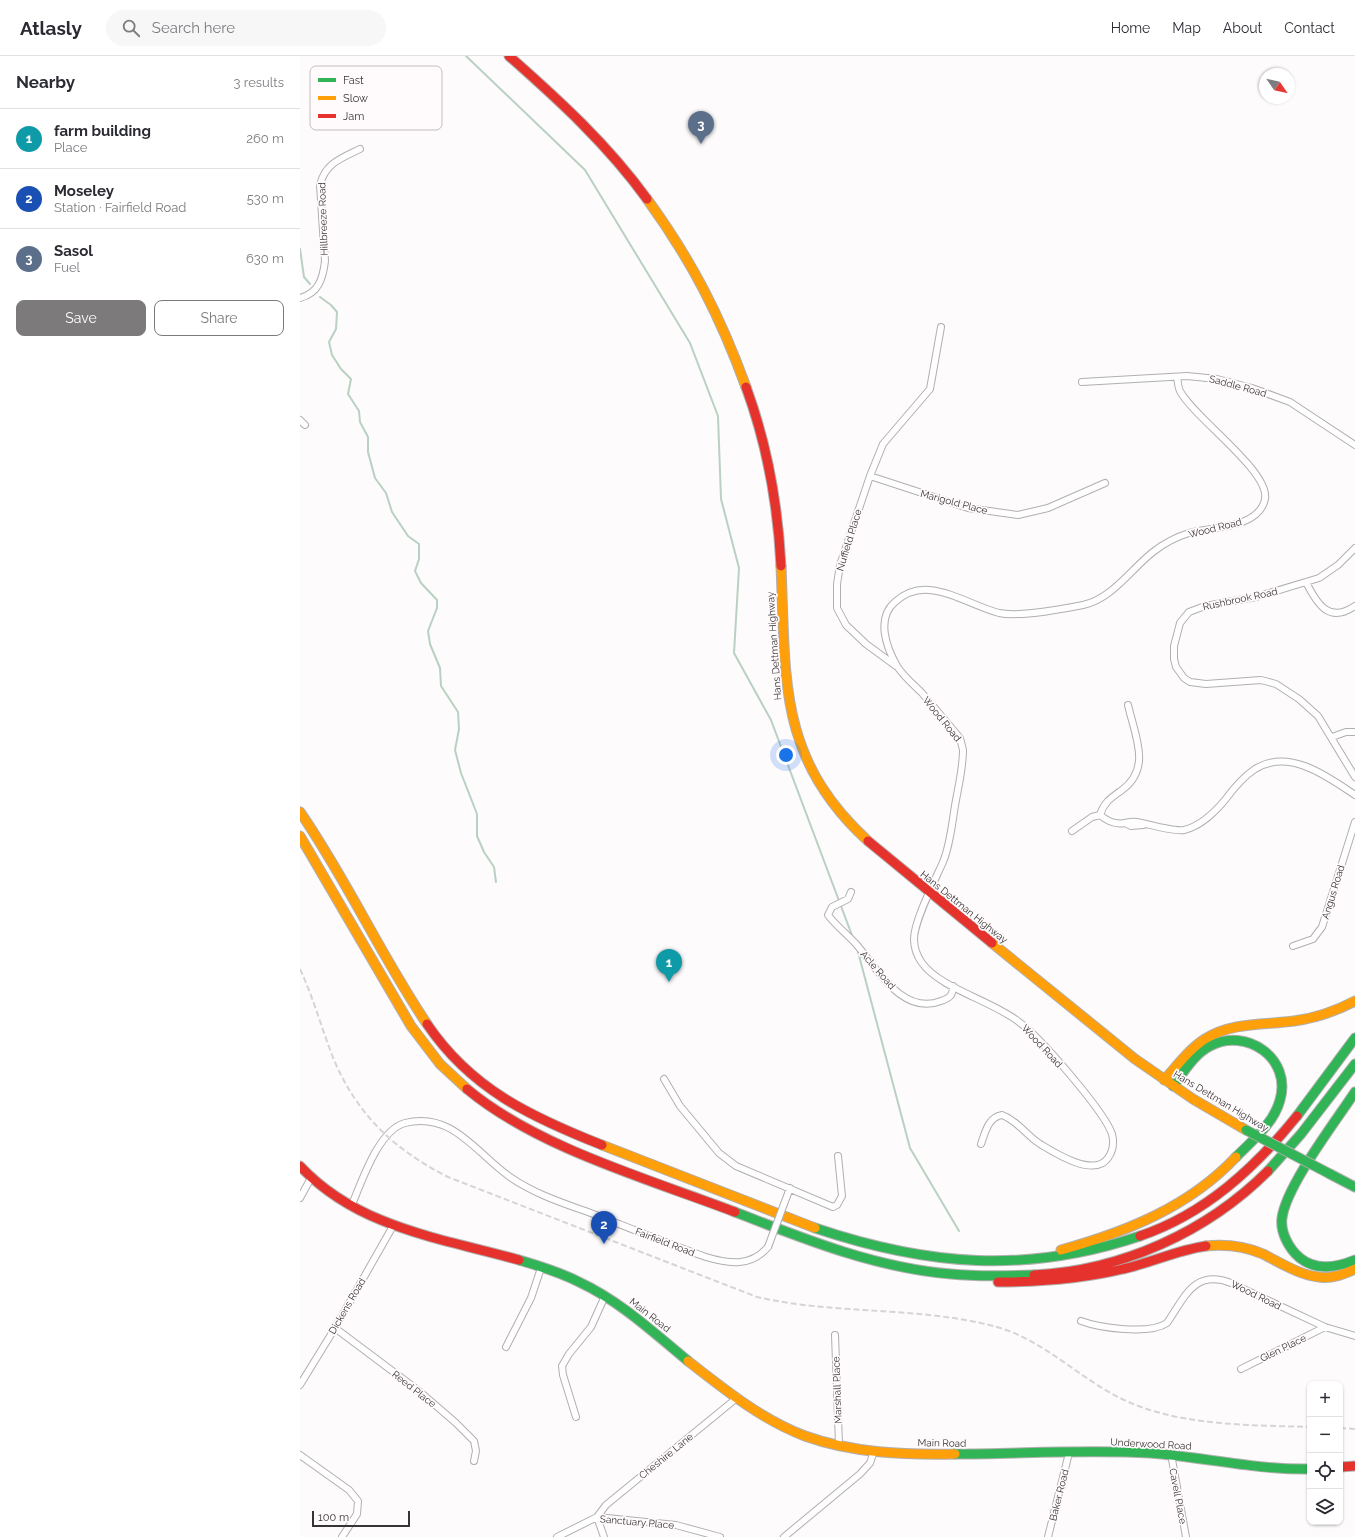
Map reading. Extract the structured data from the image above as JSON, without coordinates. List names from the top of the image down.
{
  "streets": {
    "main road": ["Hans Dettman Highway", "Main Road", "Underwood Road"],
    "street": [
      "Hillbreeze Road",
      "Saddle Road",
      "Marigold Place",
      "Wood Road",
      "Nuffield Place",
      "Rushbrook Road",
      "Angus Road",
      "Acle Road",
      "Fairfield Road",
      "Dickens Road",
      "Glen Place",
      "Reed Place",
      "Marshall Place",
      "Cheshire Lane",
      "Baker Road",
      "Cavell Place",
      "Sanctuary Place"
    ]
  },
  "crossings": [
    ["Saddle Road", "Wood Road"],
    ["Marigold Place", "Nuffield Place"],
    ["Wood Road", "Nuffield Place"],
    ["Wood Road", "Hans Dettman Highway"],
    ["Wood Road", "Acle Road"],
    ["Wood Road", "Glen Place"],
    ["Fairfield Road", "Main Road"],
    ["Dickens Road", "Main Road"],
    ["Dickens Road", "Reed Place"],
    ["Main Road", "Marshall Place"],
    ["Main Road", "Underwood Road"],
    ["Main Road", "Cheshire Lane"],
    ["Underwood Road", "Baker Road"],
    ["Underwood Road", "Cavell Place"],
    ["Cheshire Lane", "Sanctuary Place"]
  ],
  "legend": ["Fast", "Slow", "Jam"],
  "scale_bar": "100 m",
  "north": "bottom right",
  "page": {
    "header": "Atlasly",
    "search": "Search here",
    "nav": [
      "Home",
      "Map",
      "About",
      "Contact"
    ],
    "heading": ["Nearby", "3 results"],
    "list": [
      {
        "mark": "1",
        "name": "farm building",
        "note": "Place",
        "value": "260 m"
      },
      {
        "mark": "2",
        "name": "Moseley",
        "note": "Station · Fairfield Road",
        "value": "530 m"
      },
      {
        "mark": "3",
        "name": "Sasol",
        "note": "Fuel",
        "value": "630 m"
      }
    ],
    "pins": ["3", "1", "2"],
    "buttons": ["Save", "Share"],
    "map_buttons": ["+", "−"],
    "scale": "100 m"
  }
}
